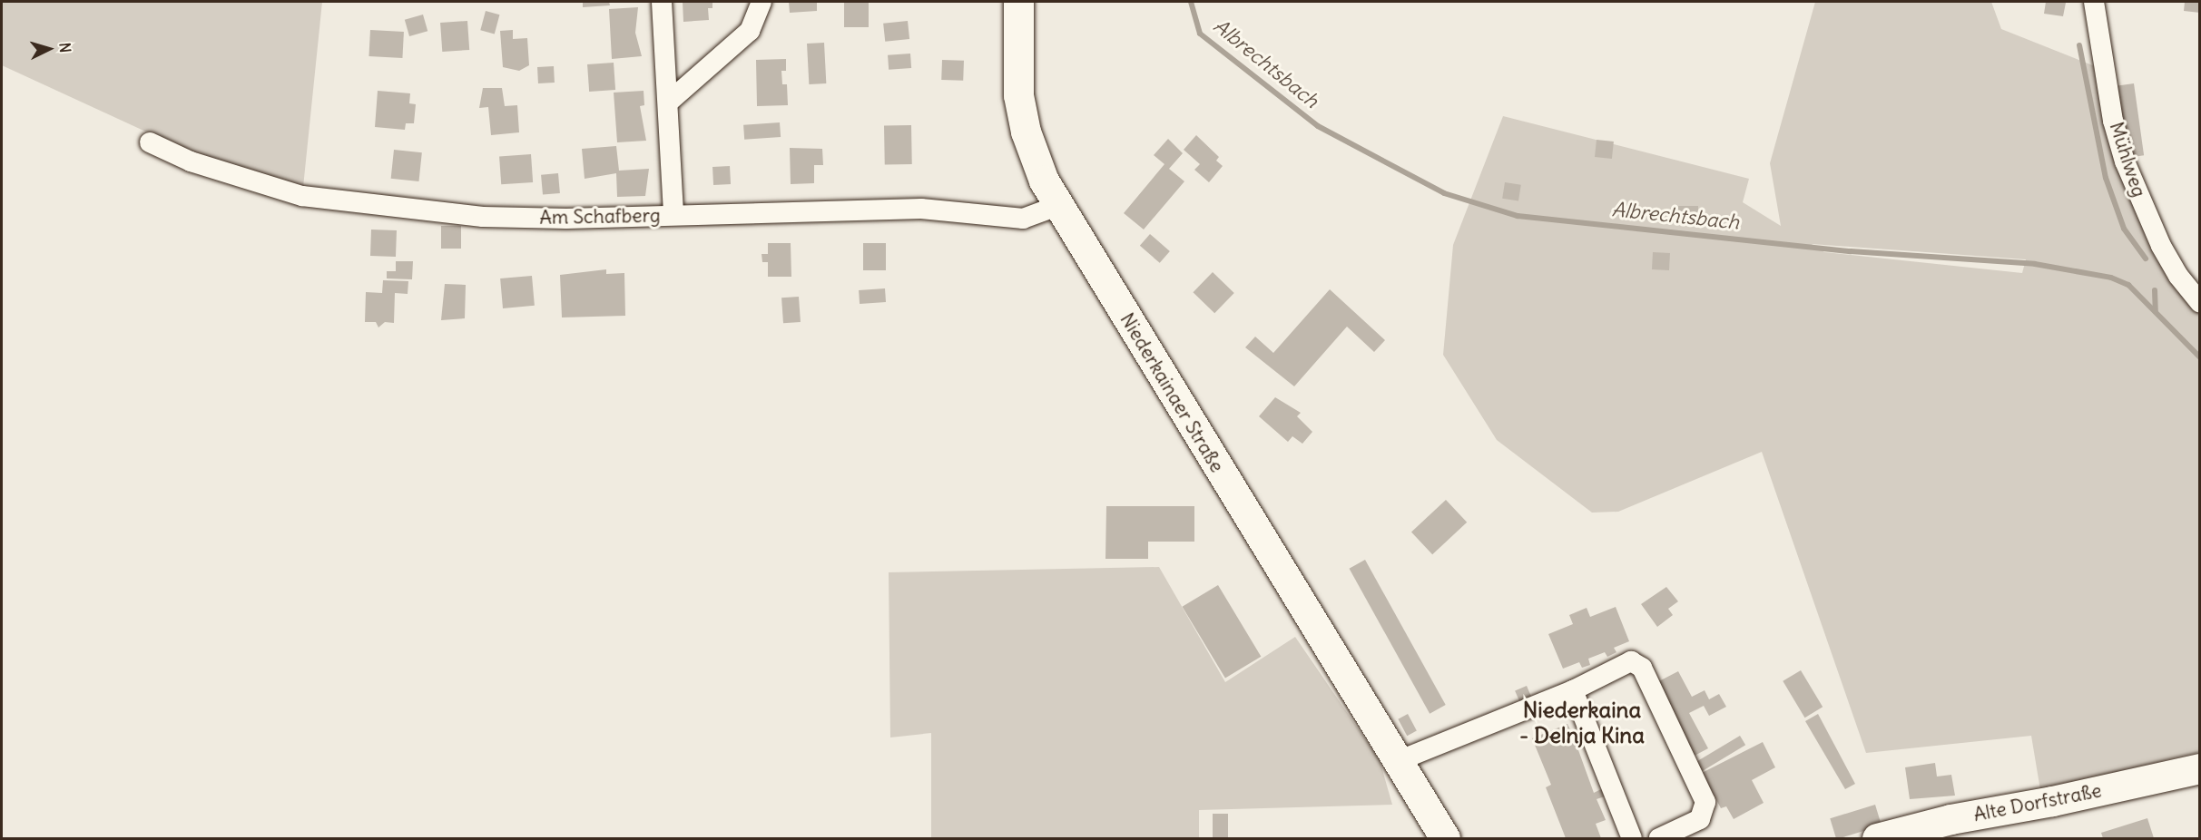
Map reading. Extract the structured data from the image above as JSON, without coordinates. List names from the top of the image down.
{
  "streets": {
    "street": [
      "Mühlweg",
      "Am Schafberg",
      "Niederkainaer Straße",
      "Alte Dorfstraße"
    ]
  },
  "crossings": [
    ["Am Schafberg", "Niederkainaer Straße"]
  ],
  "districts": ["Niederkaina - Delnja Kina"],
  "water": ["Albrechtsbach"],
  "north": "right"
}
